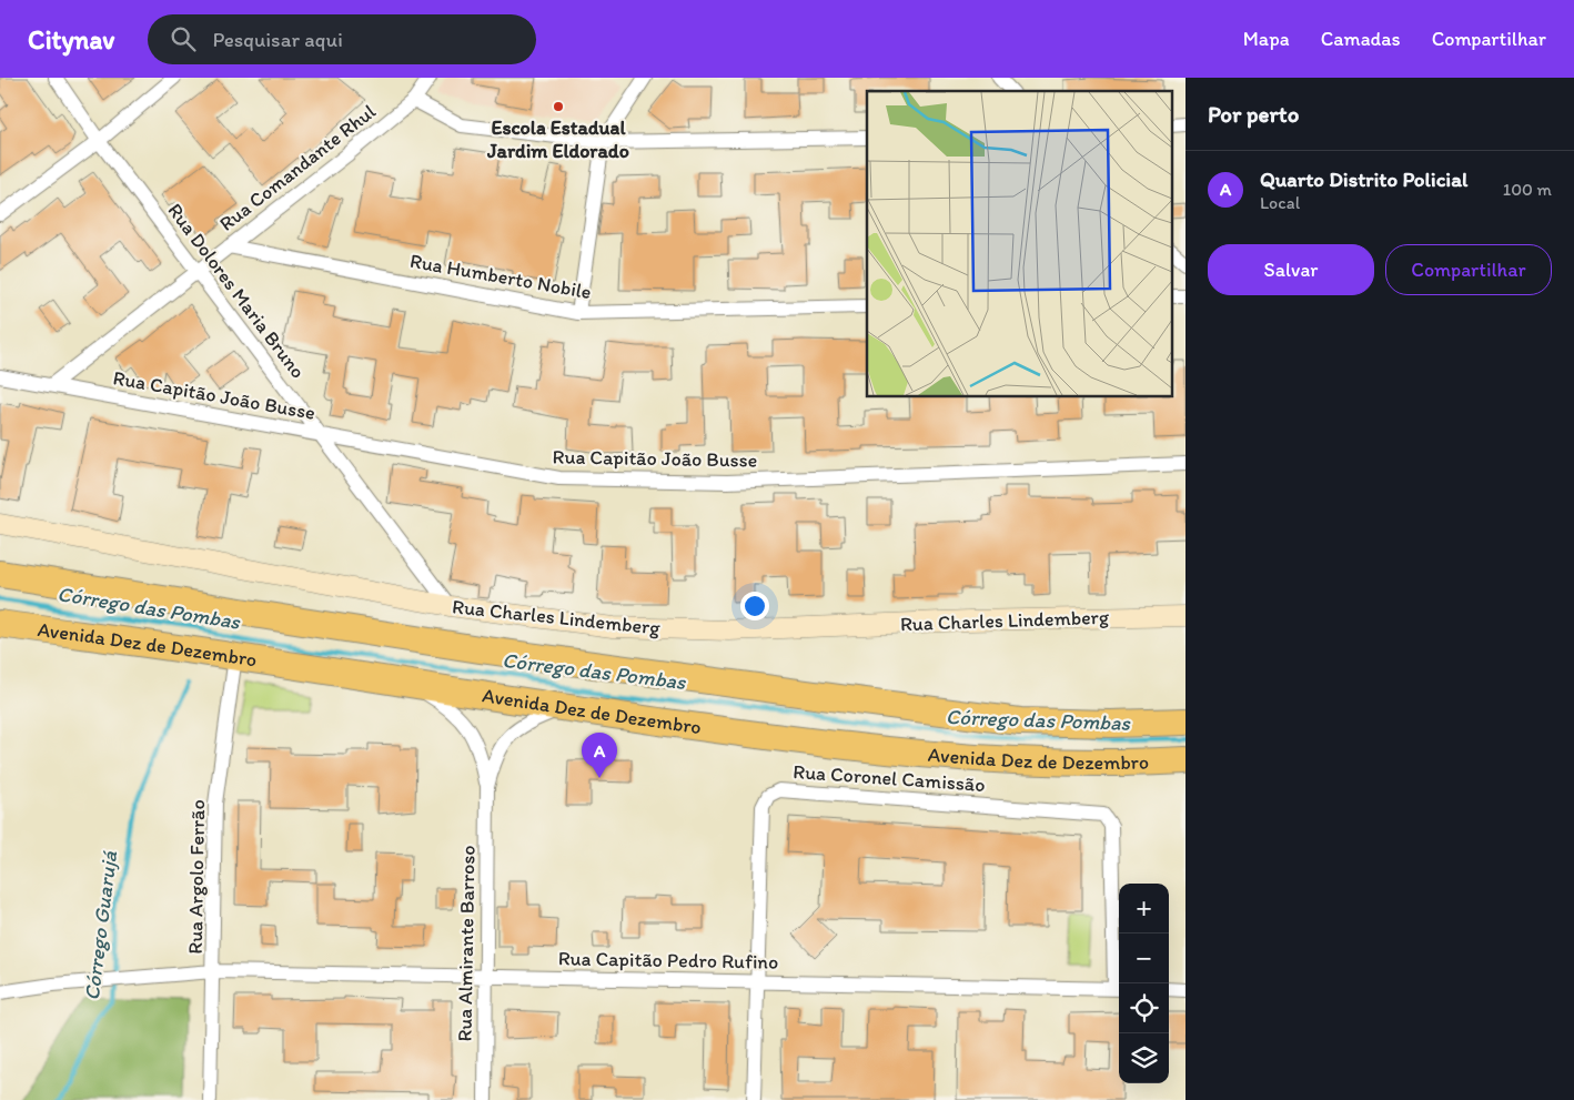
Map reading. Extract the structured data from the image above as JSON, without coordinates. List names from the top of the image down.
{
  "streets": {
    "highway": ["Avenida Dez de Dezembro"],
    "street": [
      "Rua Comandante Rhul",
      "Rua Humberto Nobile",
      "Rua Dolores Maria Bruno",
      "Rua Capitão João Busse",
      "Rua Charles Lindemberg",
      "Rua Coronel Camissão",
      "Rua Argolo Ferrão",
      "Rua Almirante Barroso",
      "Rua Capitão Pedro Rufino"
    ]
  },
  "crossings": [
    ["Rua Comandante Rhul", "Rua Humberto Nobile"],
    ["Rua Comandante Rhul", "Rua Dolores Maria Bruno"],
    ["Rua Comandante Rhul", "Rua Capitão João Busse"],
    ["Rua Dolores Maria Bruno", "Rua Capitão João Busse"],
    ["Rua Dolores Maria Bruno", "Rua Charles Lindemberg"],
    ["Avenida Dez de Dezembro", "Rua Argolo Ferrão"],
    ["Avenida Dez de Dezembro", "Rua Almirante Barroso"],
    ["Rua Coronel Camissão", "Rua Capitão Pedro Rufino"],
    ["Rua Argolo Ferrão", "Rua Capitão Pedro Rufino"],
    ["Rua Almirante Barroso", "Rua Capitão Pedro Rufino"]
  ],
  "water": ["Córrego das Pombas", "Córrego Guarujá"],
  "places": ["Escola Estadual Jardim Eldorado"],
  "page": {
    "header": "Citynav",
    "search": "Pesquisar aqui",
    "nav": ["Mapa", "Camadas", "Compartilhar"],
    "heading": "Por perto",
    "list": [
      {
        "mark": "A",
        "name": "Quarto Distrito Policial",
        "note": "Local",
        "value": "100 m"
      }
    ],
    "buttons": ["Salvar", "Compartilhar"],
    "pins": "A",
    "map_buttons": ["+", "−"]
  }
}
